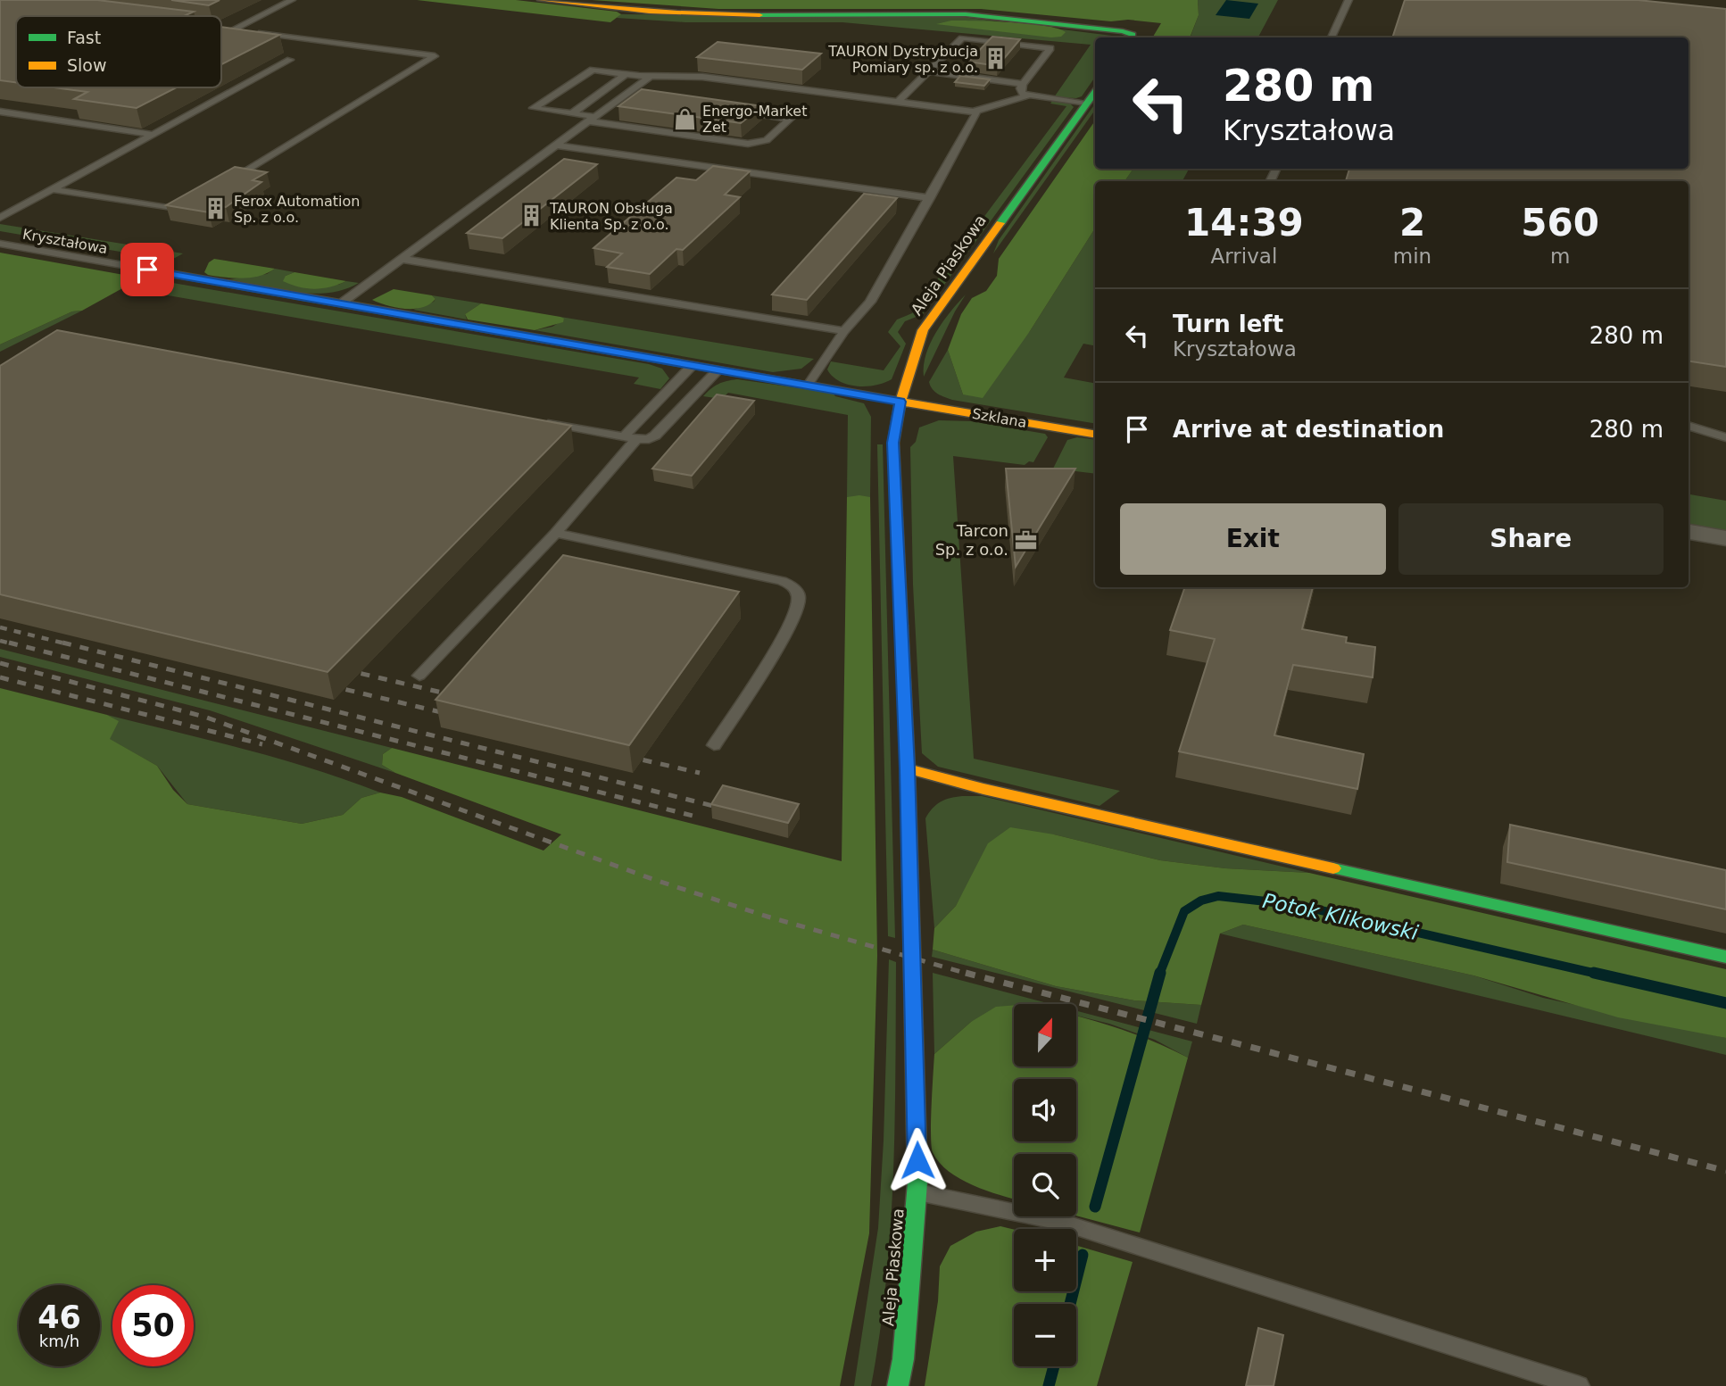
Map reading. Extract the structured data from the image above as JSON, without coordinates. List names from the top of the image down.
{
  "streets": {
    "main road": ["Aleja Piaskowa", "Szklana"],
    "lane": ["Kryształowa"]
  },
  "crossings": [
    ["Kryształowa", "Aleja Piaskowa"],
    ["Kryształowa", "Szklana"],
    ["Aleja Piaskowa", "Szklana"]
  ],
  "water": ["Potok Klikowski"],
  "places": {
    "building": ["TAURON Dystrybucja Pomiary sp. z o.o.", "Ferox Automation Sp. z o.o.", "TAURON Obsługa Klienta Sp. z o.o."],
    "shop": ["Energo-Market Zet"],
    "office": ["Tarcon Sp. z o.o."]
  },
  "legend": ["Fast", "Slow"],
  "north": "top",
  "page": {
    "turn": ["280 m", "Kryształowa"],
    "eta": [
      "14:39",
      "Arrival",
      "2",
      "min",
      "560",
      "m"
    ],
    "list": [
      {
        "name": "Turn left",
        "note": "Kryształowa",
        "value": "280 m"
      },
      {
        "name": "Arrive at destination",
        "value": "280 m"
      }
    ],
    "buttons": ["Exit", "Share"],
    "map_buttons": ["+", "−"],
    "speed": "46 km/h",
    "limit": "50"
  }
}
